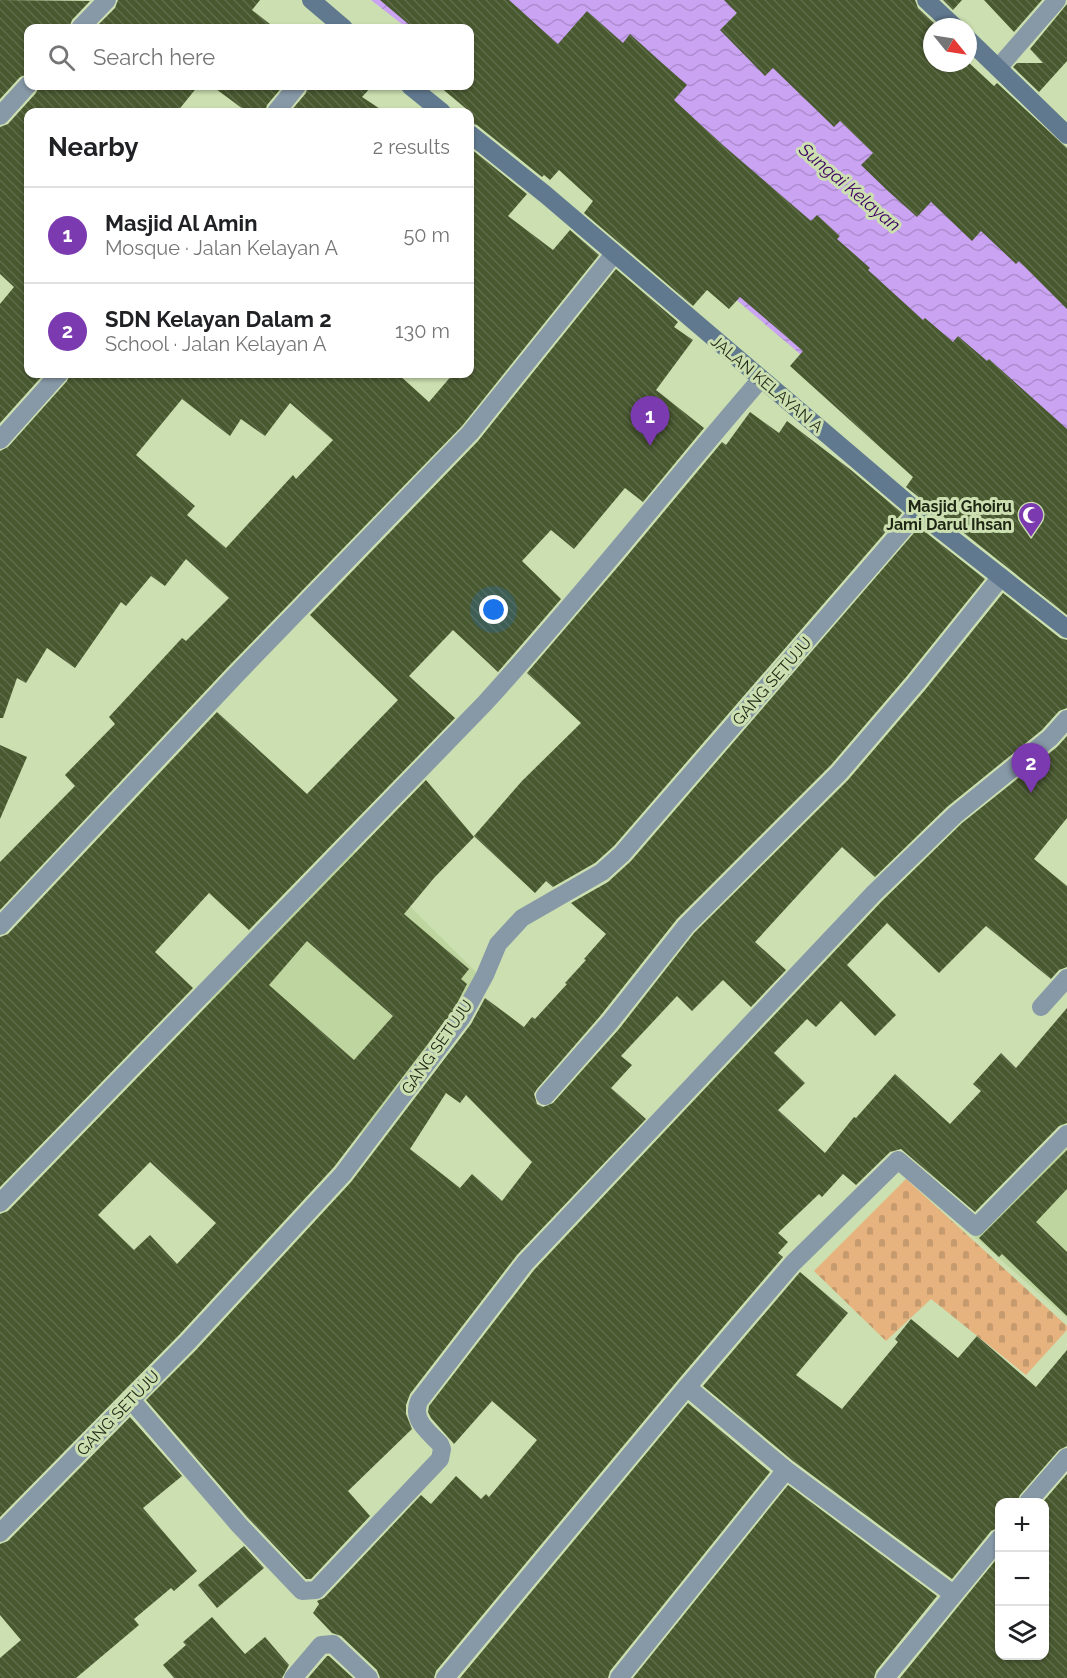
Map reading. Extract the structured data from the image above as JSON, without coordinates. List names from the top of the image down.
{
  "streets": {
    "street": ["JALAN KELAYAN A", "GANG SETUJU"]
  },
  "crossings": [
    ["JALAN KELAYAN A", "GANG SETUJU"]
  ],
  "water": ["Sungai Kelayan"],
  "places": {
    "mosque": ["Masjid Ghoiru Jami Darul Ihsan"]
  },
  "north": "bottom right",
  "page": {
    "search": "Search here",
    "heading": ["Nearby", "2 results"],
    "list": [
      {
        "mark": "1",
        "name": "Masjid Al Amin",
        "note": "Mosque · Jalan Kelayan A",
        "value": "50 m"
      },
      {
        "mark": "2",
        "name": "SDN Kelayan Dalam 2",
        "note": "School · Jalan Kelayan A",
        "value": "130 m"
      }
    ],
    "pins": ["1", "2"],
    "map_buttons": ["+", "−"]
  }
}
